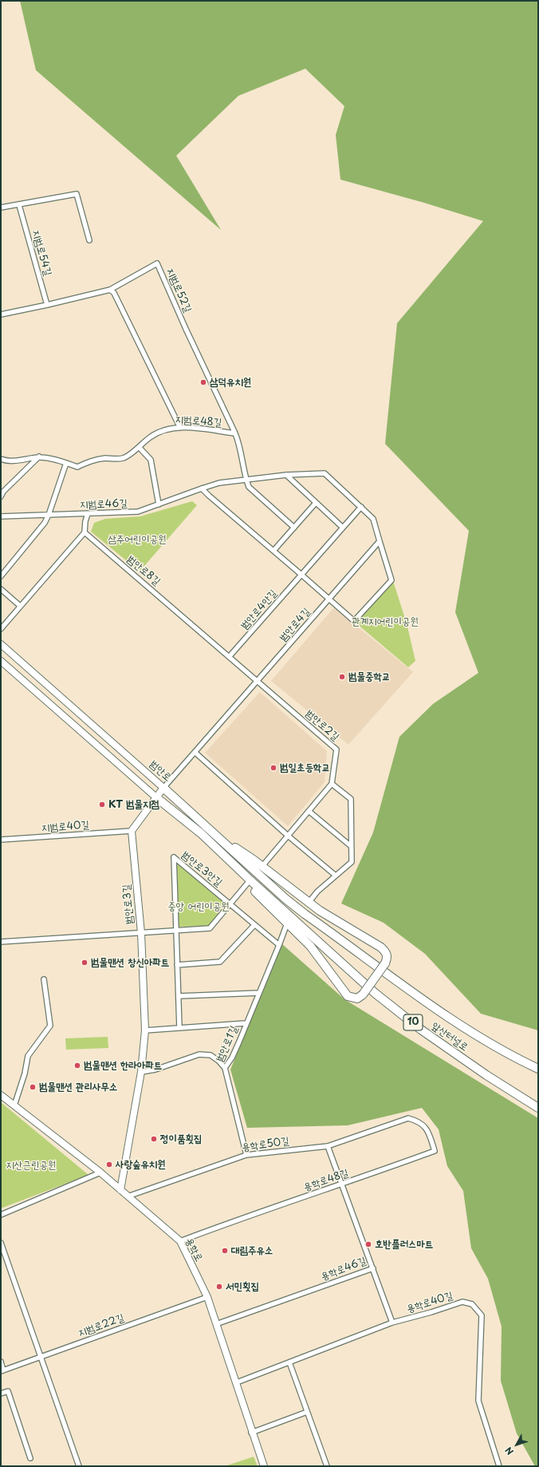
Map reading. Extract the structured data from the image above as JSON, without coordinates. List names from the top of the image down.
{
  "streets": {
    "highway": ["범안로", "10", "앞산터널로"],
    "street": [
      "지범로54길",
      "지범로52길",
      "지범로48길",
      "지범로46길",
      "범안로8길",
      "범안로4안길",
      "범안로4길",
      "범안로2길",
      "지범로40길",
      "범안로3안길",
      "범안로3길",
      "범안로1길",
      "용학로50길",
      "용학로48길",
      "용학로",
      "용학로46길",
      "용학로40길",
      "지범로22길"
    ]
  },
  "crossings": [
    ["지범로54길", "지범로52길"],
    ["지범로52길", "지범로48길"],
    ["지범로52길", "지범로46길"],
    ["지범로46길", "범안로4안길"],
    ["범안로8길", "범안로4안길"],
    ["범안로8길", "범안로4길"],
    ["범안로8길", "범안로2길"],
    ["범안로4길", "범안로2길"],
    ["범안로4길", "범안로"],
    ["범안로", "앞산터널로"],
    ["지범로40길", "범안로3길"],
    ["범안로3안길", "범안로1길"],
    ["범안로3길", "용학로"],
    ["10", "앞산터널로"],
    ["범안로1길", "용학로50길"],
    ["용학로50길", "용학로48길"],
    ["용학로50길", "용학로"],
    ["용학로50길", "용학로46길"],
    ["용학로48길", "용학로"],
    ["용학로48길", "용학로46길"],
    ["용학로", "용학로46길"],
    ["용학로", "용학로40길"],
    ["용학로", "지범로22길"]
  ],
  "parks": [
    "삼주어린이공원",
    "관계지어린이공원",
    "중앙 어린이공원",
    "지산근린공원"
  ],
  "places": [
    "삼덕유치원",
    "범물중학교",
    "범일초등학교",
    "KT 범물지점",
    "범물맨션 창신아파트",
    "범물맨션 한라아파트",
    "범물맨션 관리사무소",
    "정이품횟집",
    "사랑숲유치원",
    "호반플러스마트",
    "대림주유소",
    "서민횟집"
  ],
  "north": "bottom left"
}
